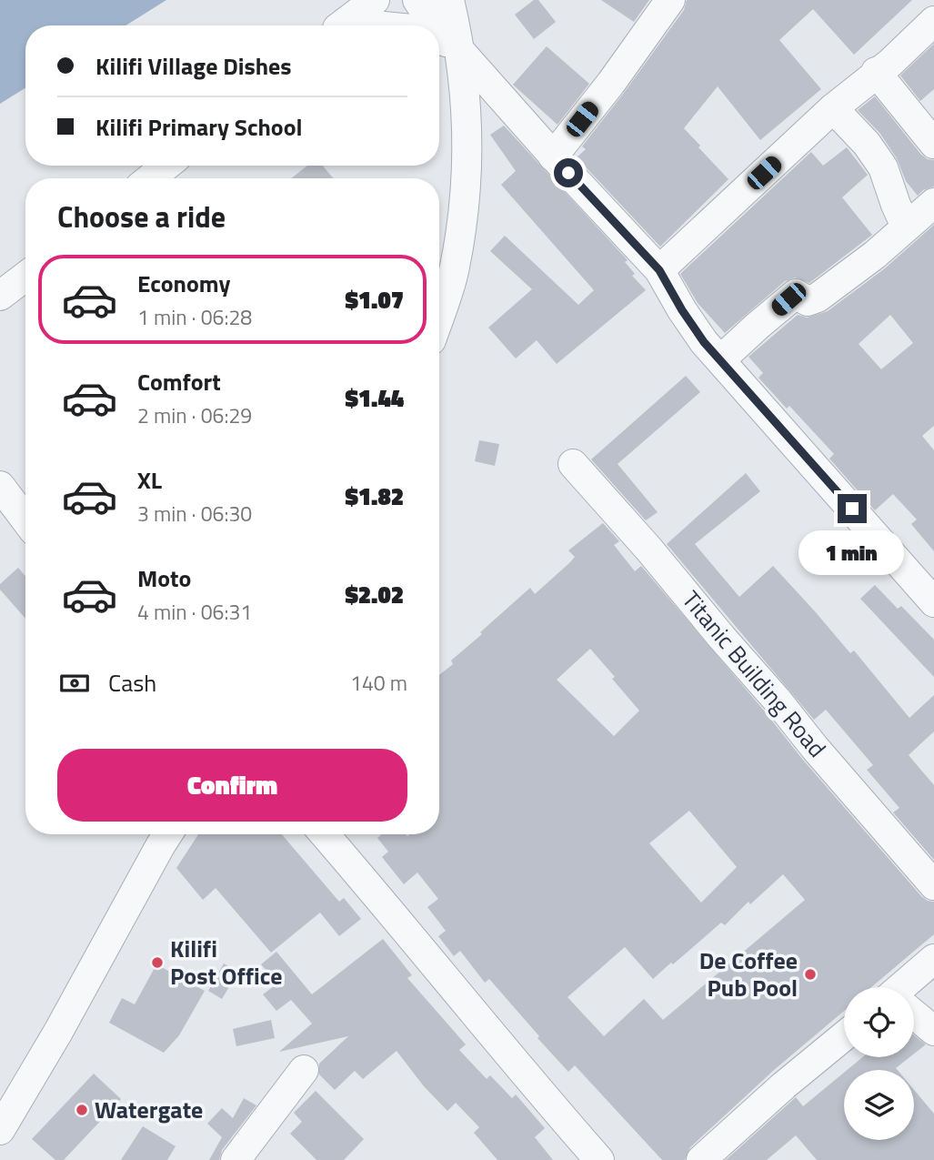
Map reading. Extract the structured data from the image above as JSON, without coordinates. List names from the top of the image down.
{
  "streets": {
    "street": ["Titanic Building Road"]
  },
  "places": ["Kilifi Post Office", "De Coffee Pub Pool", "Watergate"],
  "page": {
    "banner": ["Kilifi Village Dishes", "Kilifi Primary School"],
    "heading": "Choose a ride",
    "list": [
      {
        "name": "Economy",
        "note": "1 min · 06:28",
        "value": "$1.07"
      },
      {
        "name": "Comfort",
        "note": "2 min · 06:29",
        "value": "$1.44"
      },
      {
        "name": "XL",
        "note": "3 min · 06:30",
        "value": "$1.82"
      },
      {
        "name": "Moto",
        "note": "4 min · 06:31",
        "value": "$2.02"
      }
    ],
    "bubble": "1 min",
    "pay": ["Cash", "140 m"],
    "buttons": "Confirm"
  }
}
